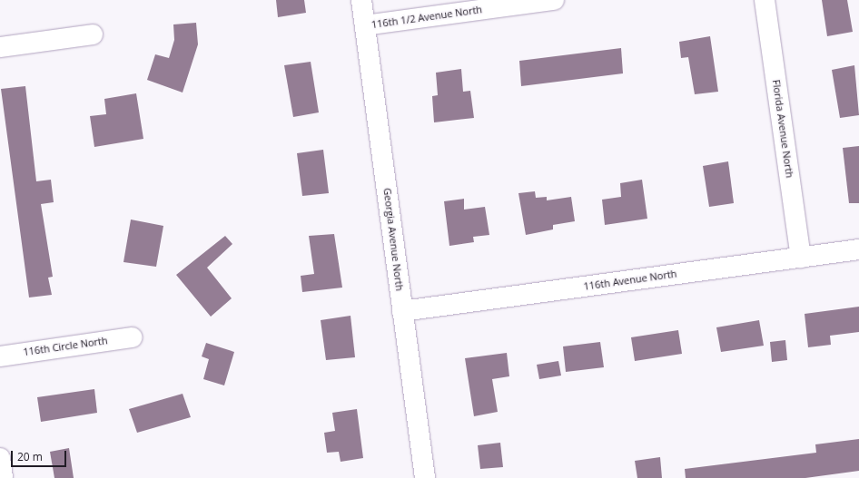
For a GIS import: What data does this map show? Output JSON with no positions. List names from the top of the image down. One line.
{"streets":{"street":["116th 1/2 Avenue North","Florida Avenue North","Georgia Avenue North","116th Avenue North","116th Circle North"]},"crossings":[["116th 1/2 Avenue North","Georgia Avenue North"],["Florida Avenue North","116th Avenue North"],["Georgia Avenue North","116th Avenue North"]],"scale_bar":"20 m"}
